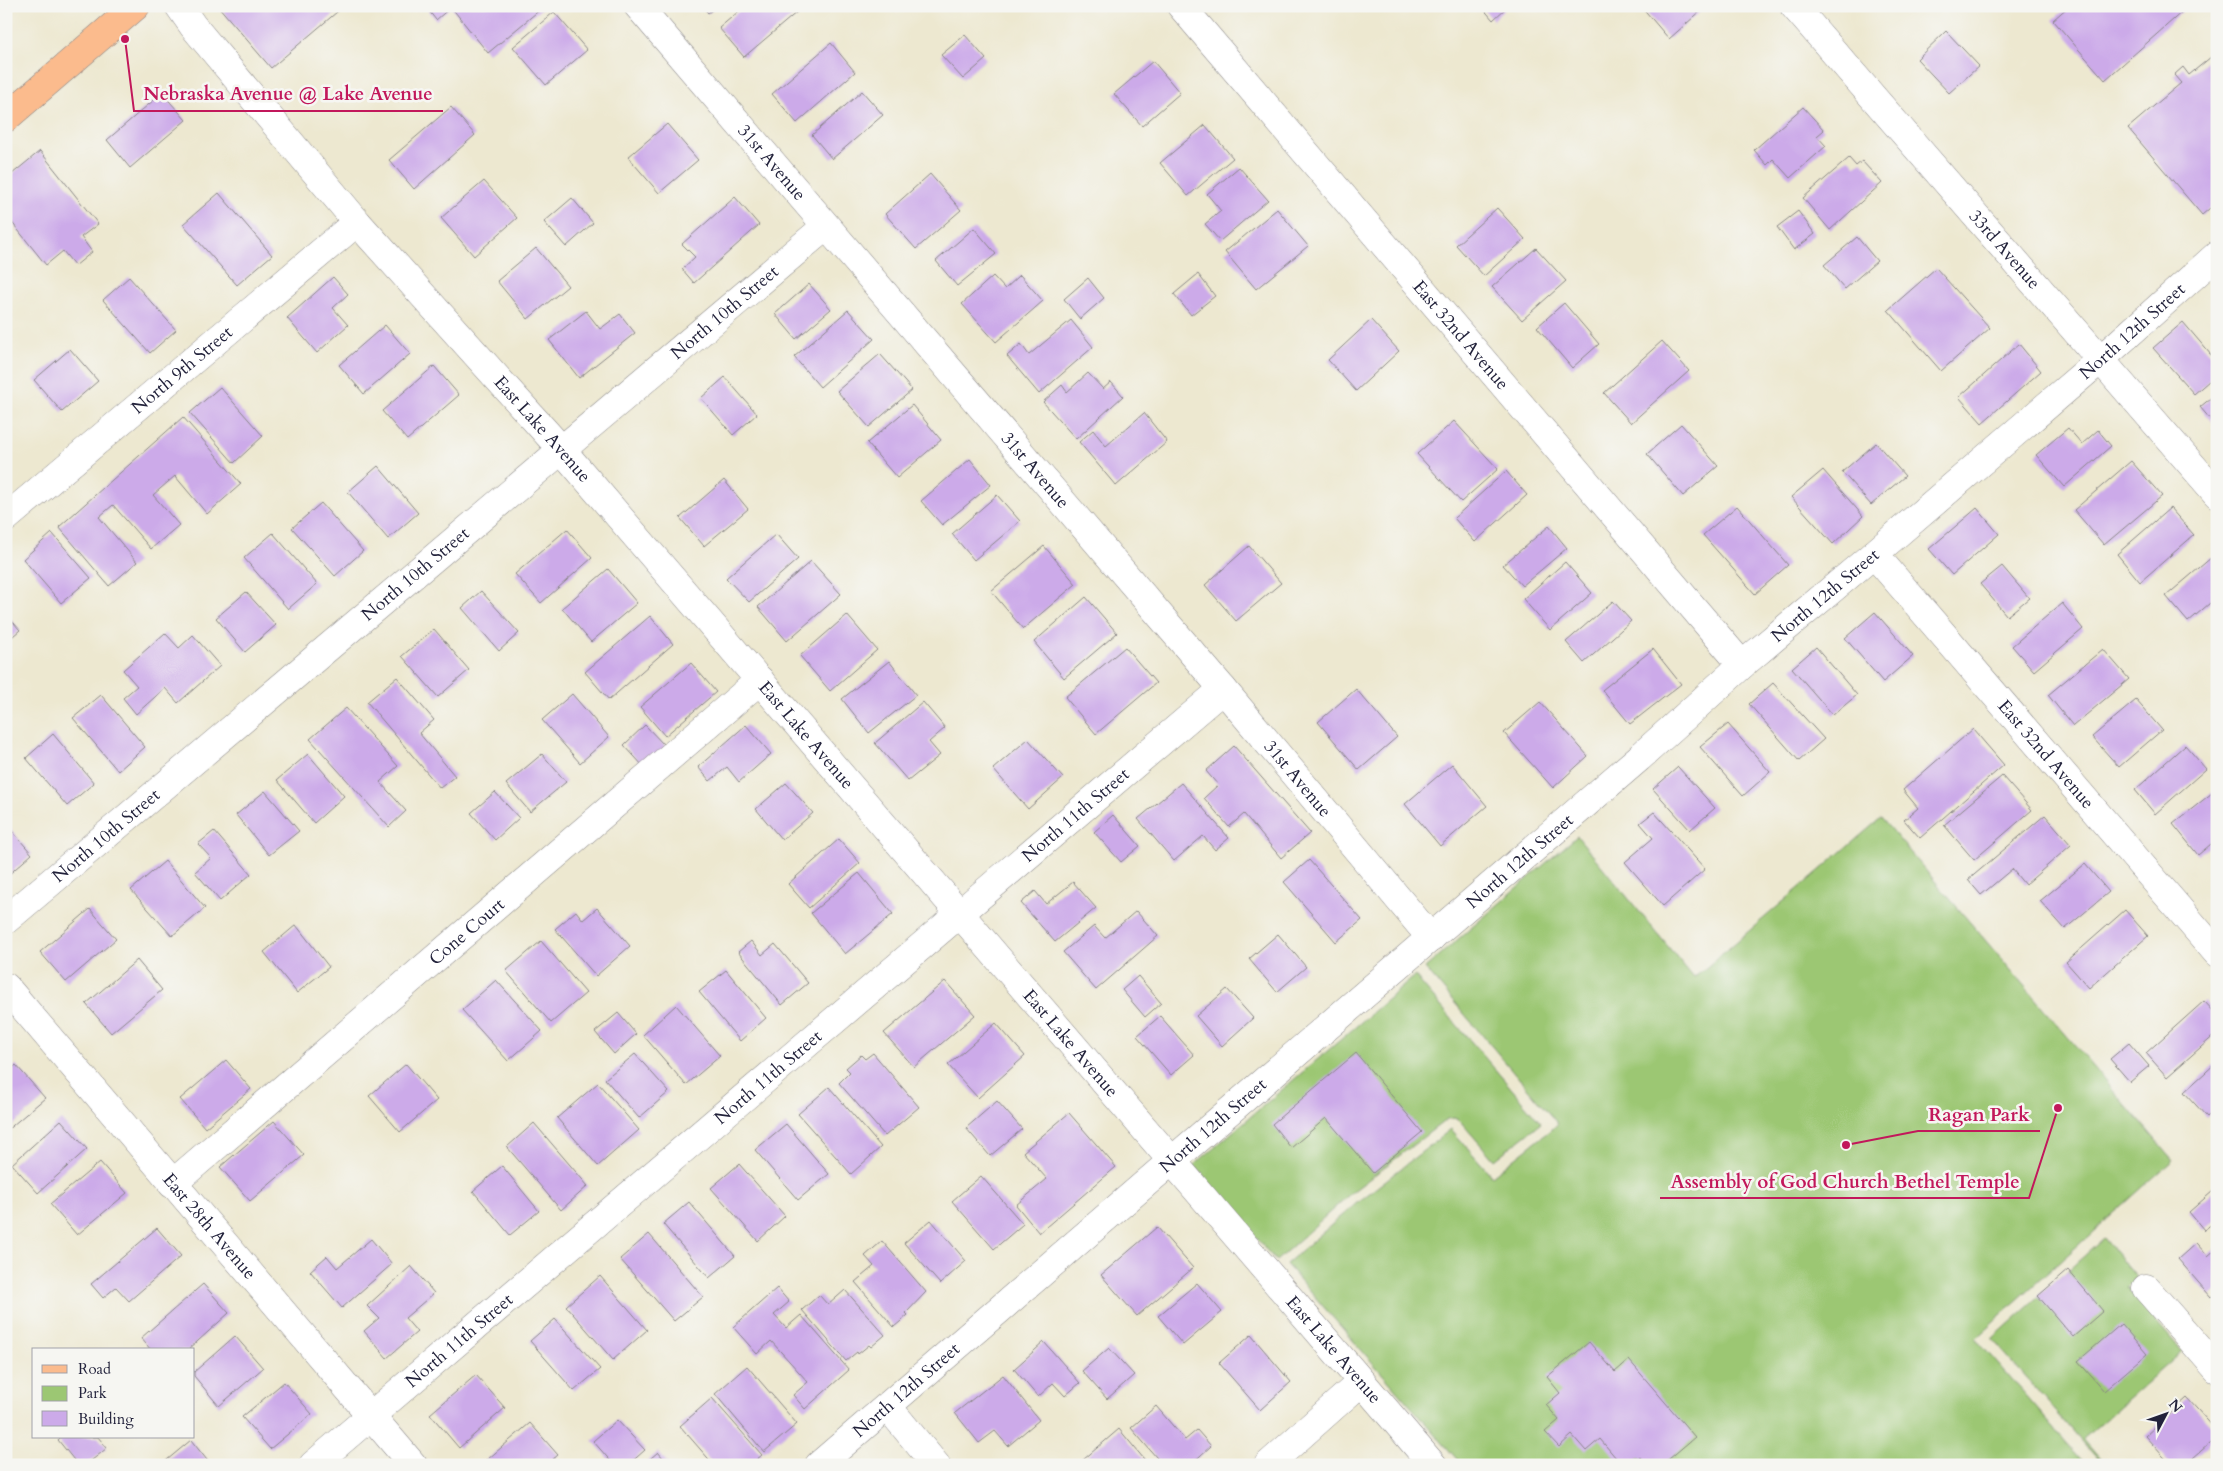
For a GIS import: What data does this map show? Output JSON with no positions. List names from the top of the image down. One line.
{"streets":{"street":["31st Avenue","33rd Avenue","North 10th Street","North 12th Street","East 32nd Avenue","North 9th Street","East Lake Avenue","North 11th Street","Cone Court","East 28th Avenue"]},"crossings":[["31st Avenue","North 10th Street"],["31st Avenue","North 12th Street"],["31st Avenue","North 11th Street"],["33rd Avenue","North 12th Street"],["North 10th Street","East Lake Avenue"],["North 12th Street","East 32nd Avenue"],["North 12th Street","East Lake Avenue"],["North 9th Street","East Lake Avenue"],["East Lake Avenue","North 11th Street"],["East Lake Avenue","Cone Court"],["North 11th Street","East 28th Avenue"],["Cone Court","East 28th Avenue"]],"places":["Nebraska Avenue @ Lake Avenue","Assembly of God Church Bethel Temple","Ragan Park"],"legend":["Road","Park","Building"],"north":"top right"}
